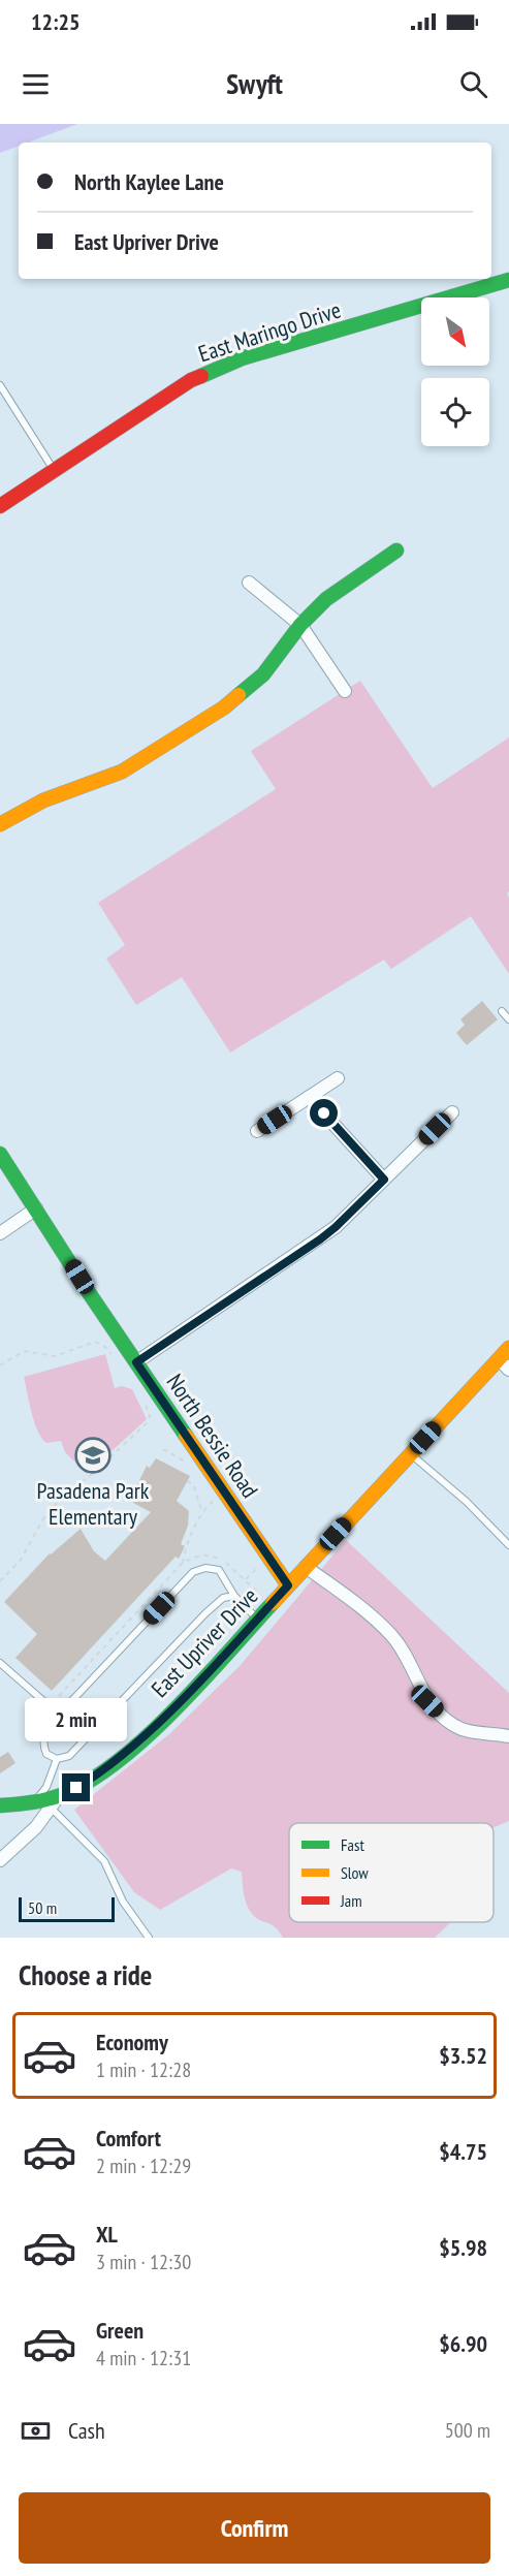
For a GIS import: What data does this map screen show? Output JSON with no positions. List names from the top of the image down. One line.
{"streets":{"street":["East Maringo Drive","North Bessie Road","East Upriver Drive"]},"crossings":[["North Bessie Road","East Upriver Drive"]],"places":{"school or university":["Pasadena Park Elementary"]},"legend":["Fast","Slow","Jam"],"scale_bar":"50 m","north":"bottom right","page":{"status":"12:25","header":"Swyft","banner":["North Kaylee Lane","East Upriver Drive"],"bubble":"2 min","scale":"50 m","heading":"Choose a ride","list":[{"name":"Economy","note":"1 min · 12:28","value":"$3.52"},{"name":"Comfort","note":"2 min · 12:29","value":"$4.75"},{"name":"XL","note":"3 min · 12:30","value":"$5.98"},{"name":"Green","note":"4 min · 12:31","value":"$6.90"}],"pay":["Cash","500 m"],"buttons":"Confirm"}}
